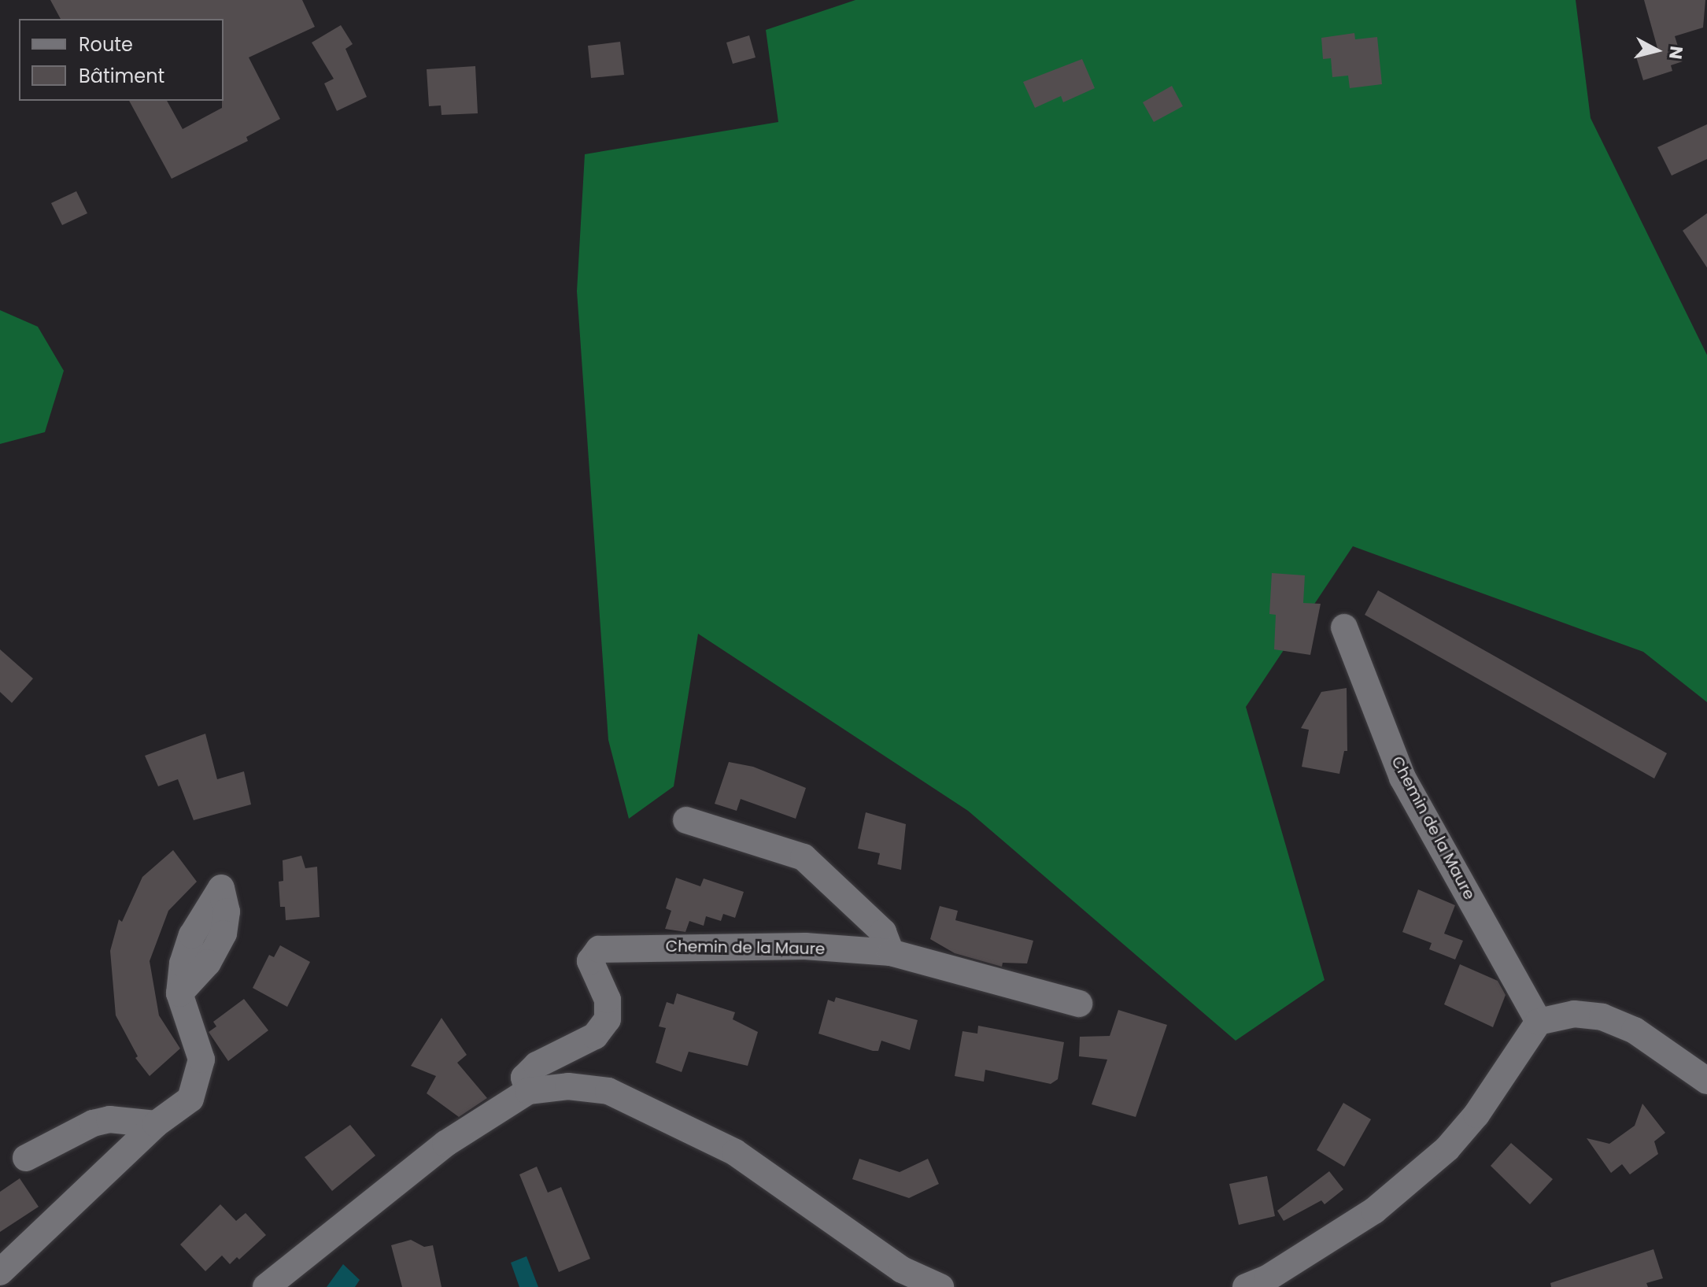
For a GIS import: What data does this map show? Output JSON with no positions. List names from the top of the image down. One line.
{"streets":{"street":["Chemin de la Maure"]},"legend":["Route","Bâtiment"],"north":"right"}
